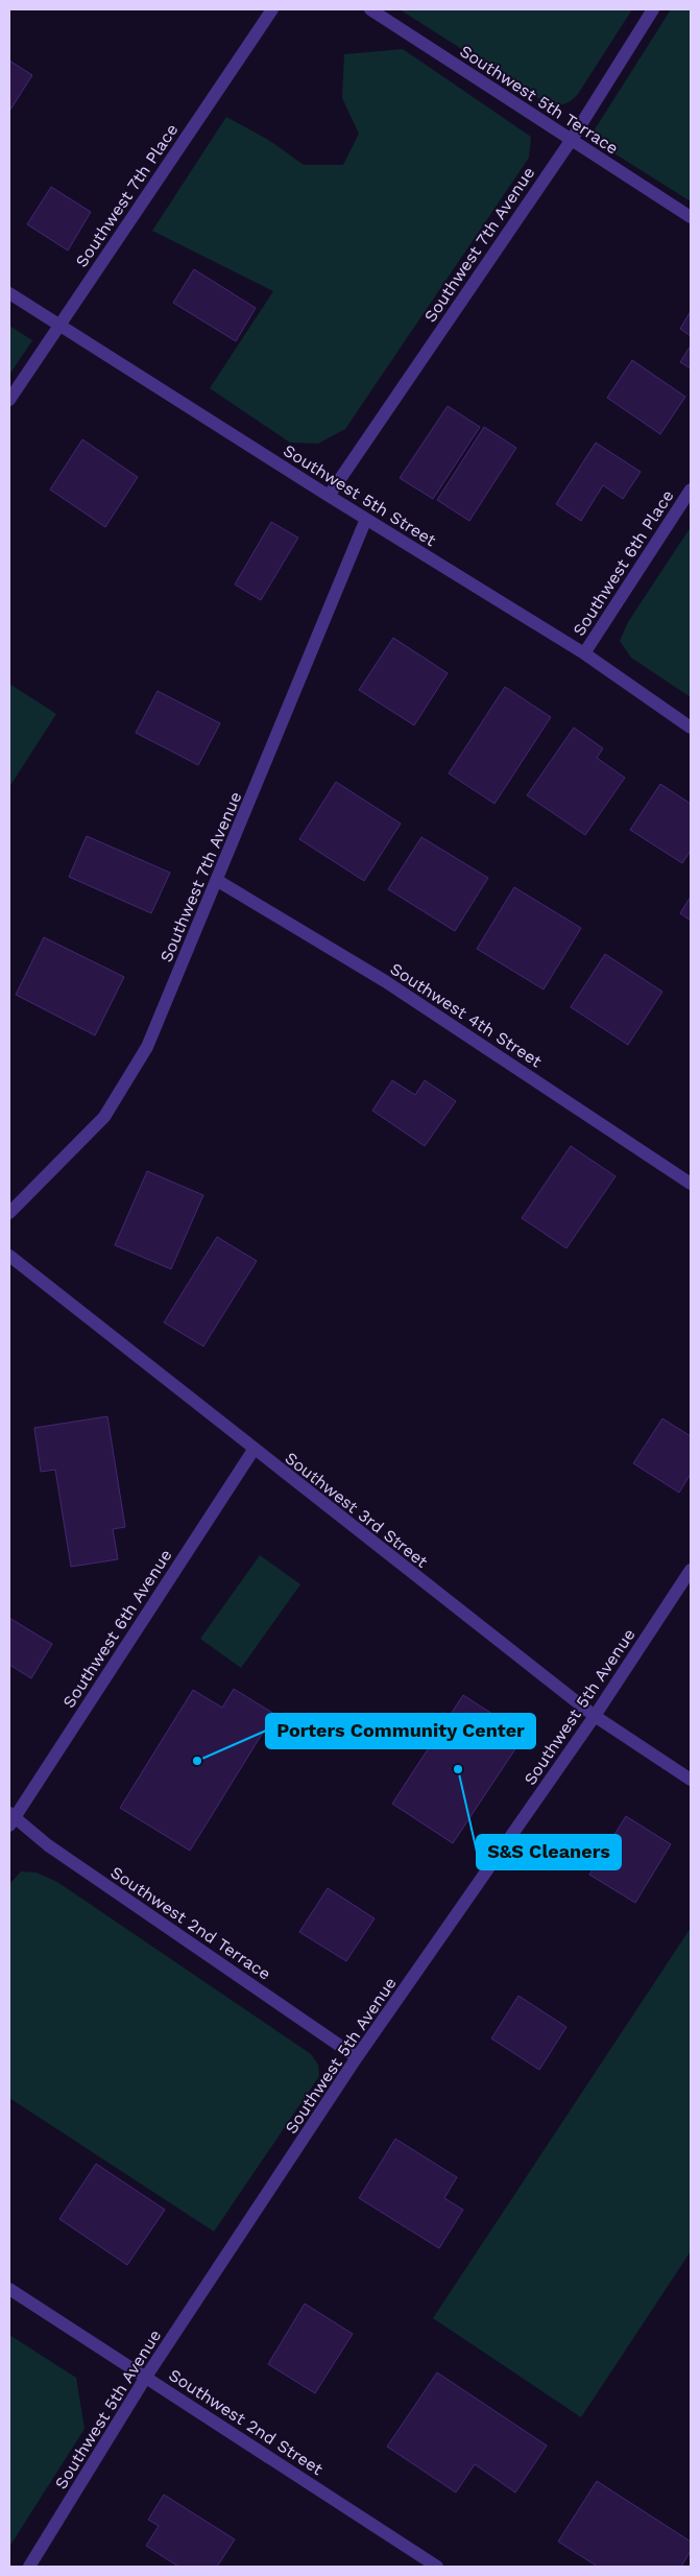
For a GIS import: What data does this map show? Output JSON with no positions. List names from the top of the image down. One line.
{"streets":{"street":["Southwest 5th Terrace","Southwest 7th Place","Southwest 7th Avenue","Southwest 5th Street","Southwest 6th Place","Southwest 4th Street","Southwest 3rd Street","Southwest 6th Avenue","Southwest 5th Avenue","Southwest 2nd Terrace","Southwest 2nd Street"]},"crossings":[["Southwest 5th Terrace","Southwest 7th Avenue"],["Southwest 7th Place","Southwest 5th Street"],["Southwest 7th Avenue","Southwest 5th Street"],["Southwest 7th Avenue","Southwest 4th Street"],["Southwest 5th Street","Southwest 6th Place"],["Southwest 3rd Street","Southwest 6th Avenue"],["Southwest 3rd Street","Southwest 5th Avenue"],["Southwest 6th Avenue","Southwest 2nd Terrace"],["Southwest 5th Avenue","Southwest 2nd Terrace"],["Southwest 5th Avenue","Southwest 2nd Street"]],"places":["Porters Community Center","S&S Cleaners"]}
